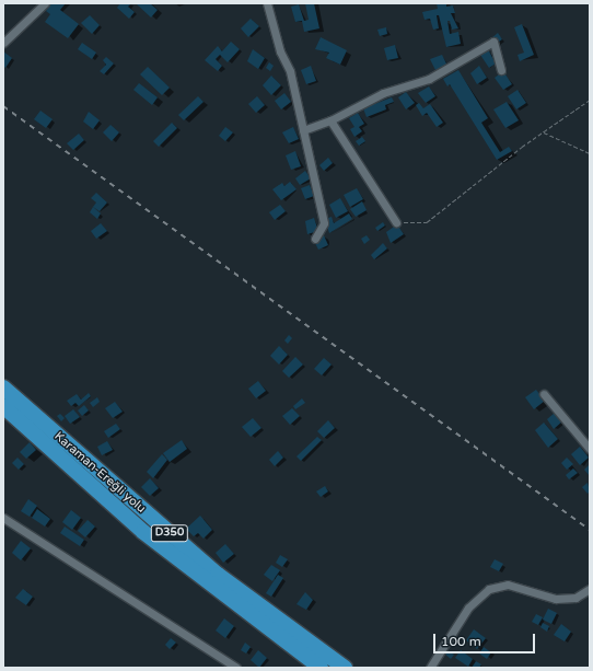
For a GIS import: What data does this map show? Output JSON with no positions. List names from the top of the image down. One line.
{"streets":{"highway":["Karaman-Ereğli yolu","D350"]},"scale_bar":"100 m"}
